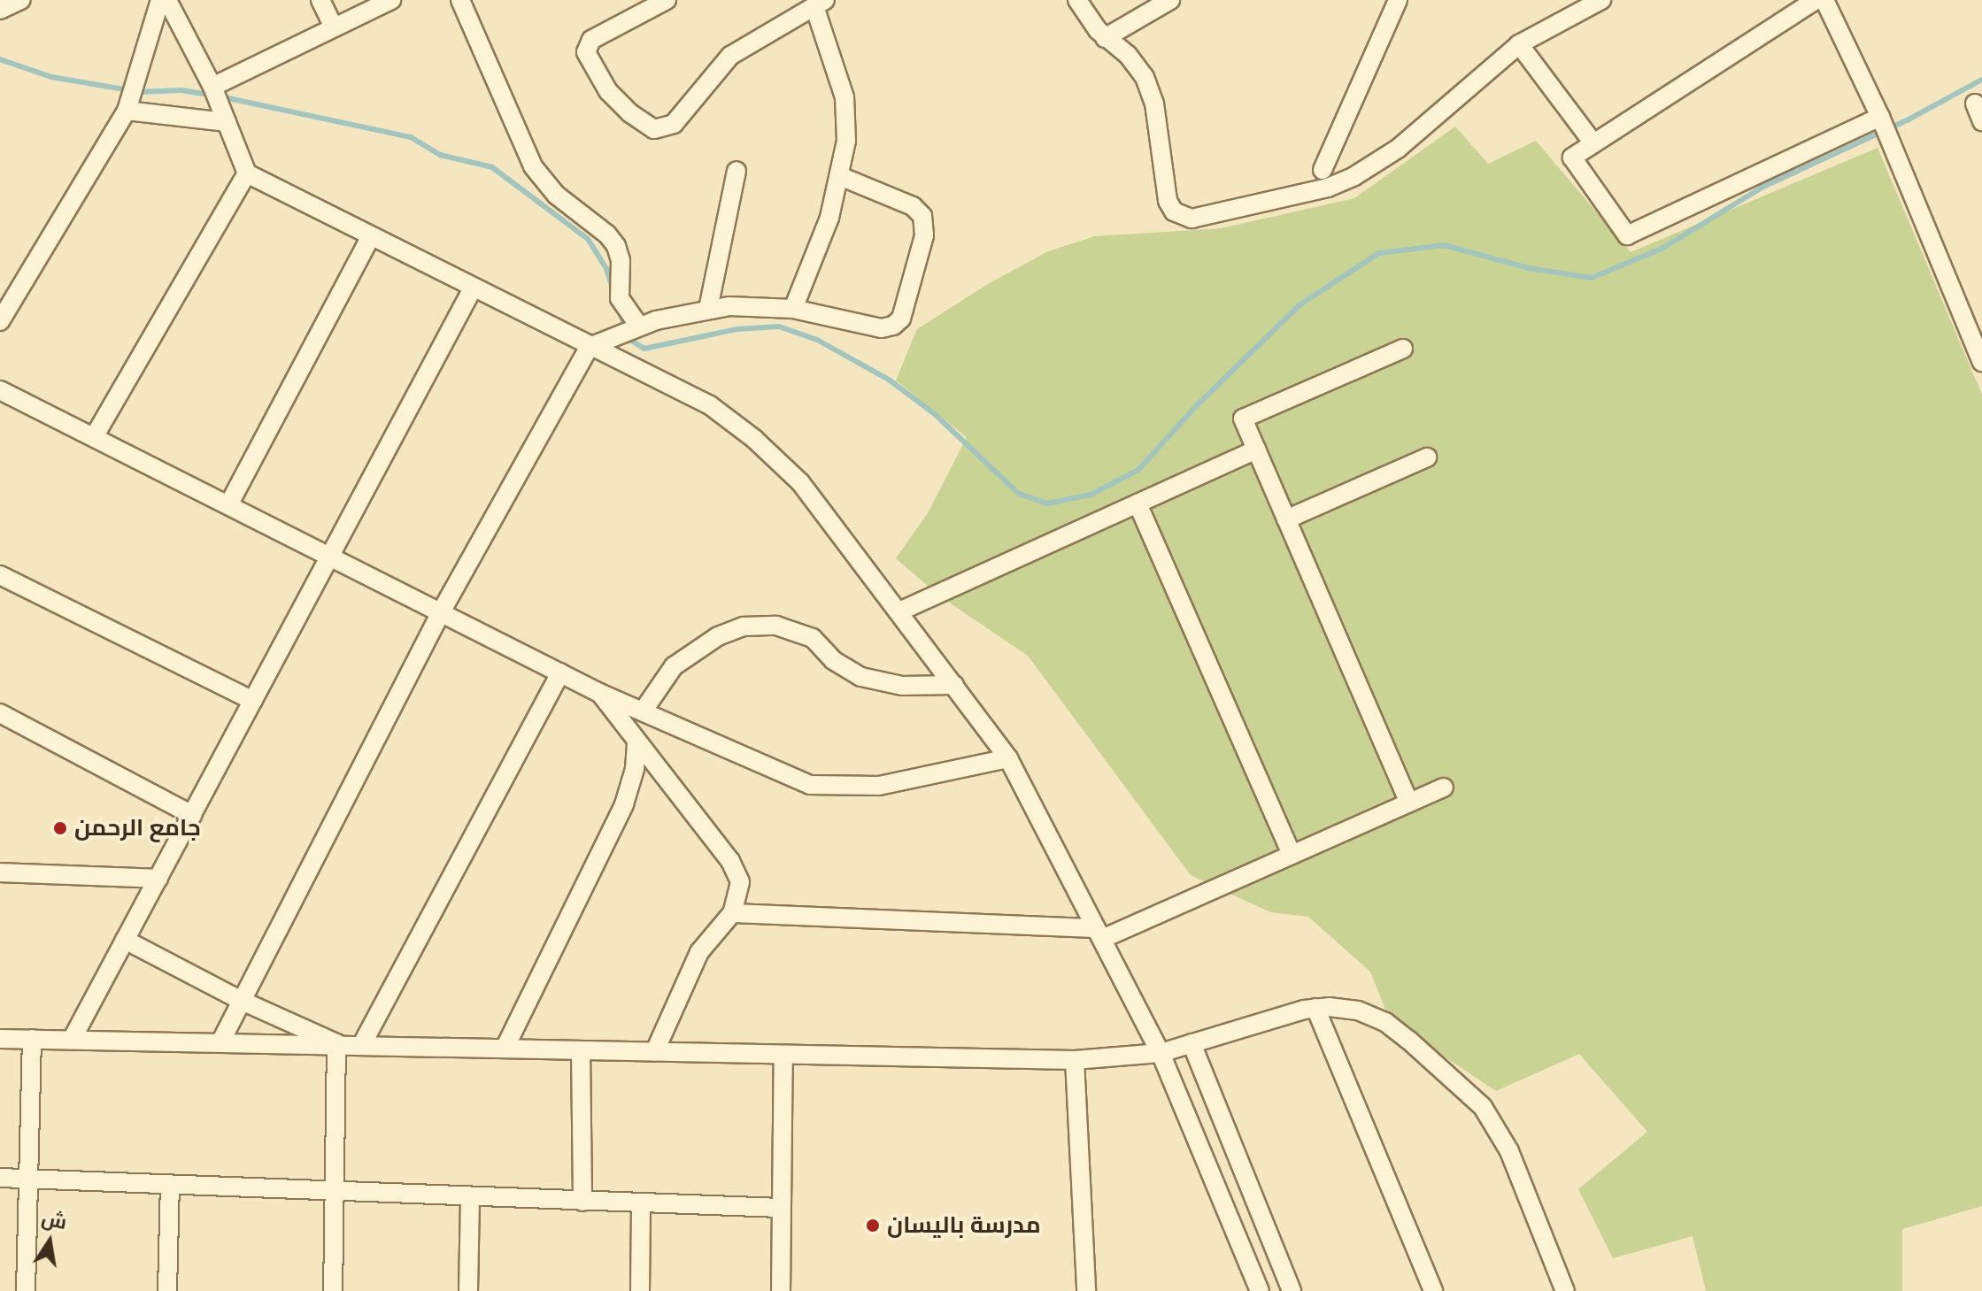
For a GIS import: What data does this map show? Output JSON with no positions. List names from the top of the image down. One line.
{"places":["جامع الرحمن","مدرسة بالیسان"],"north":"top"}
